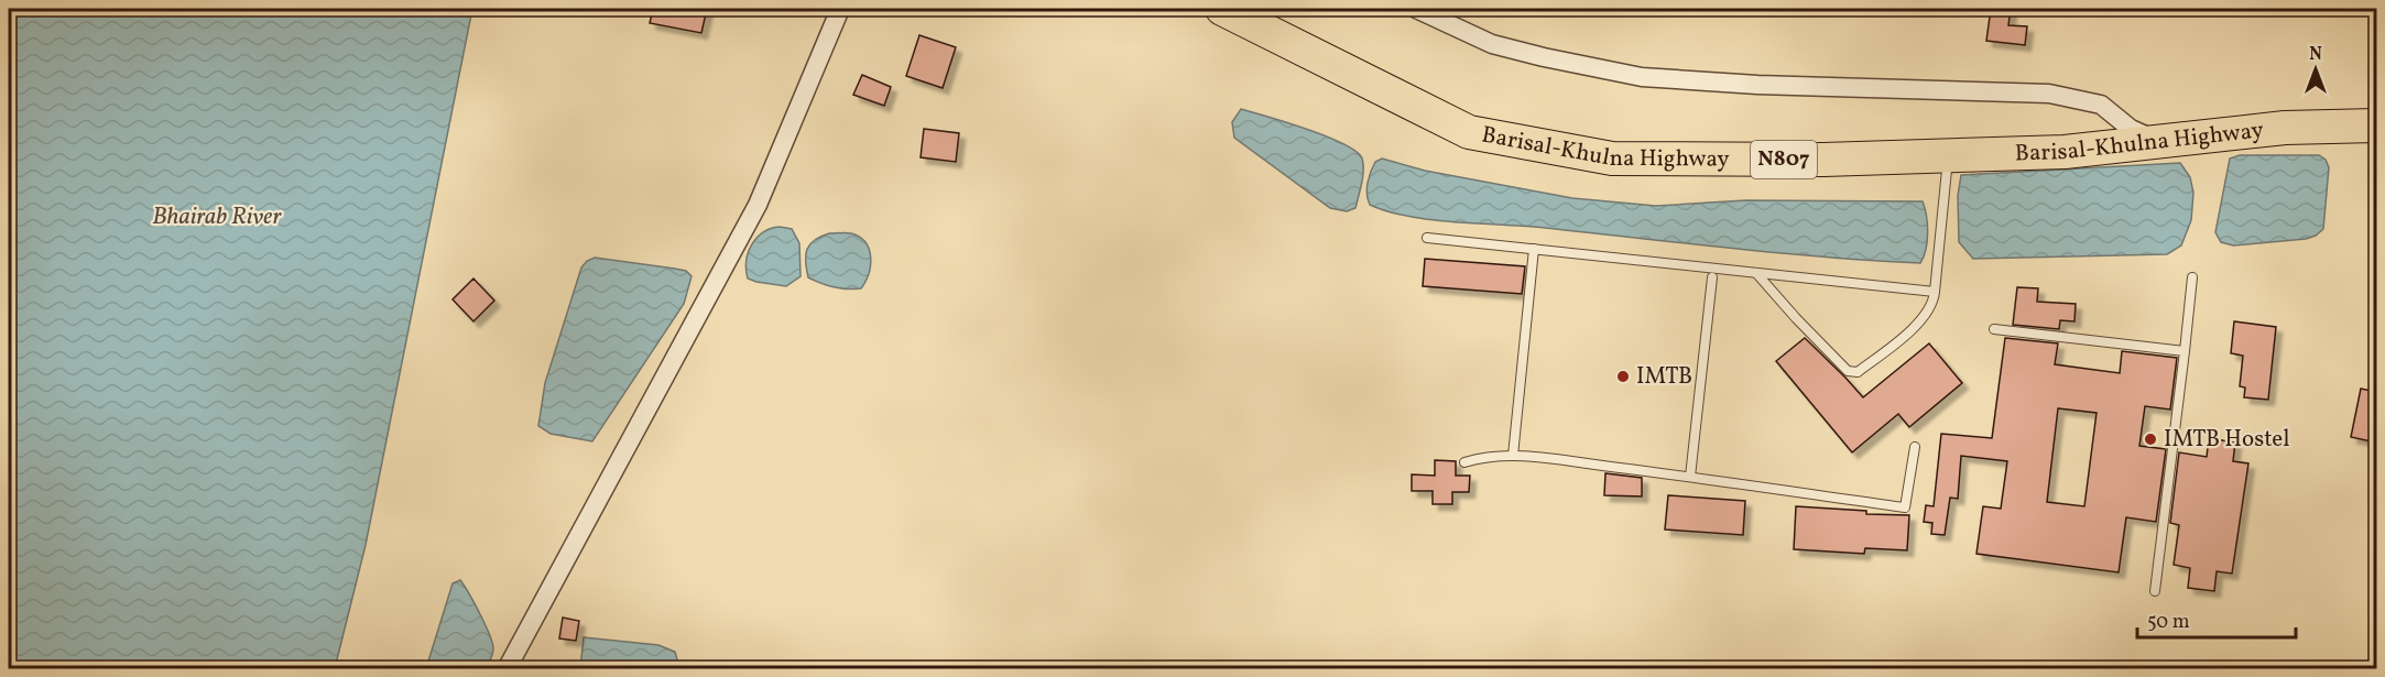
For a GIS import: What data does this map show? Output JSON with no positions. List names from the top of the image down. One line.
{"streets":{"highway":["Barisal-Khulna Highway","N807"]},"water":["Bhairab River"],"places":["IMTB","IMTB Hostel"],"scale_bar":"50 m","north":"top"}
